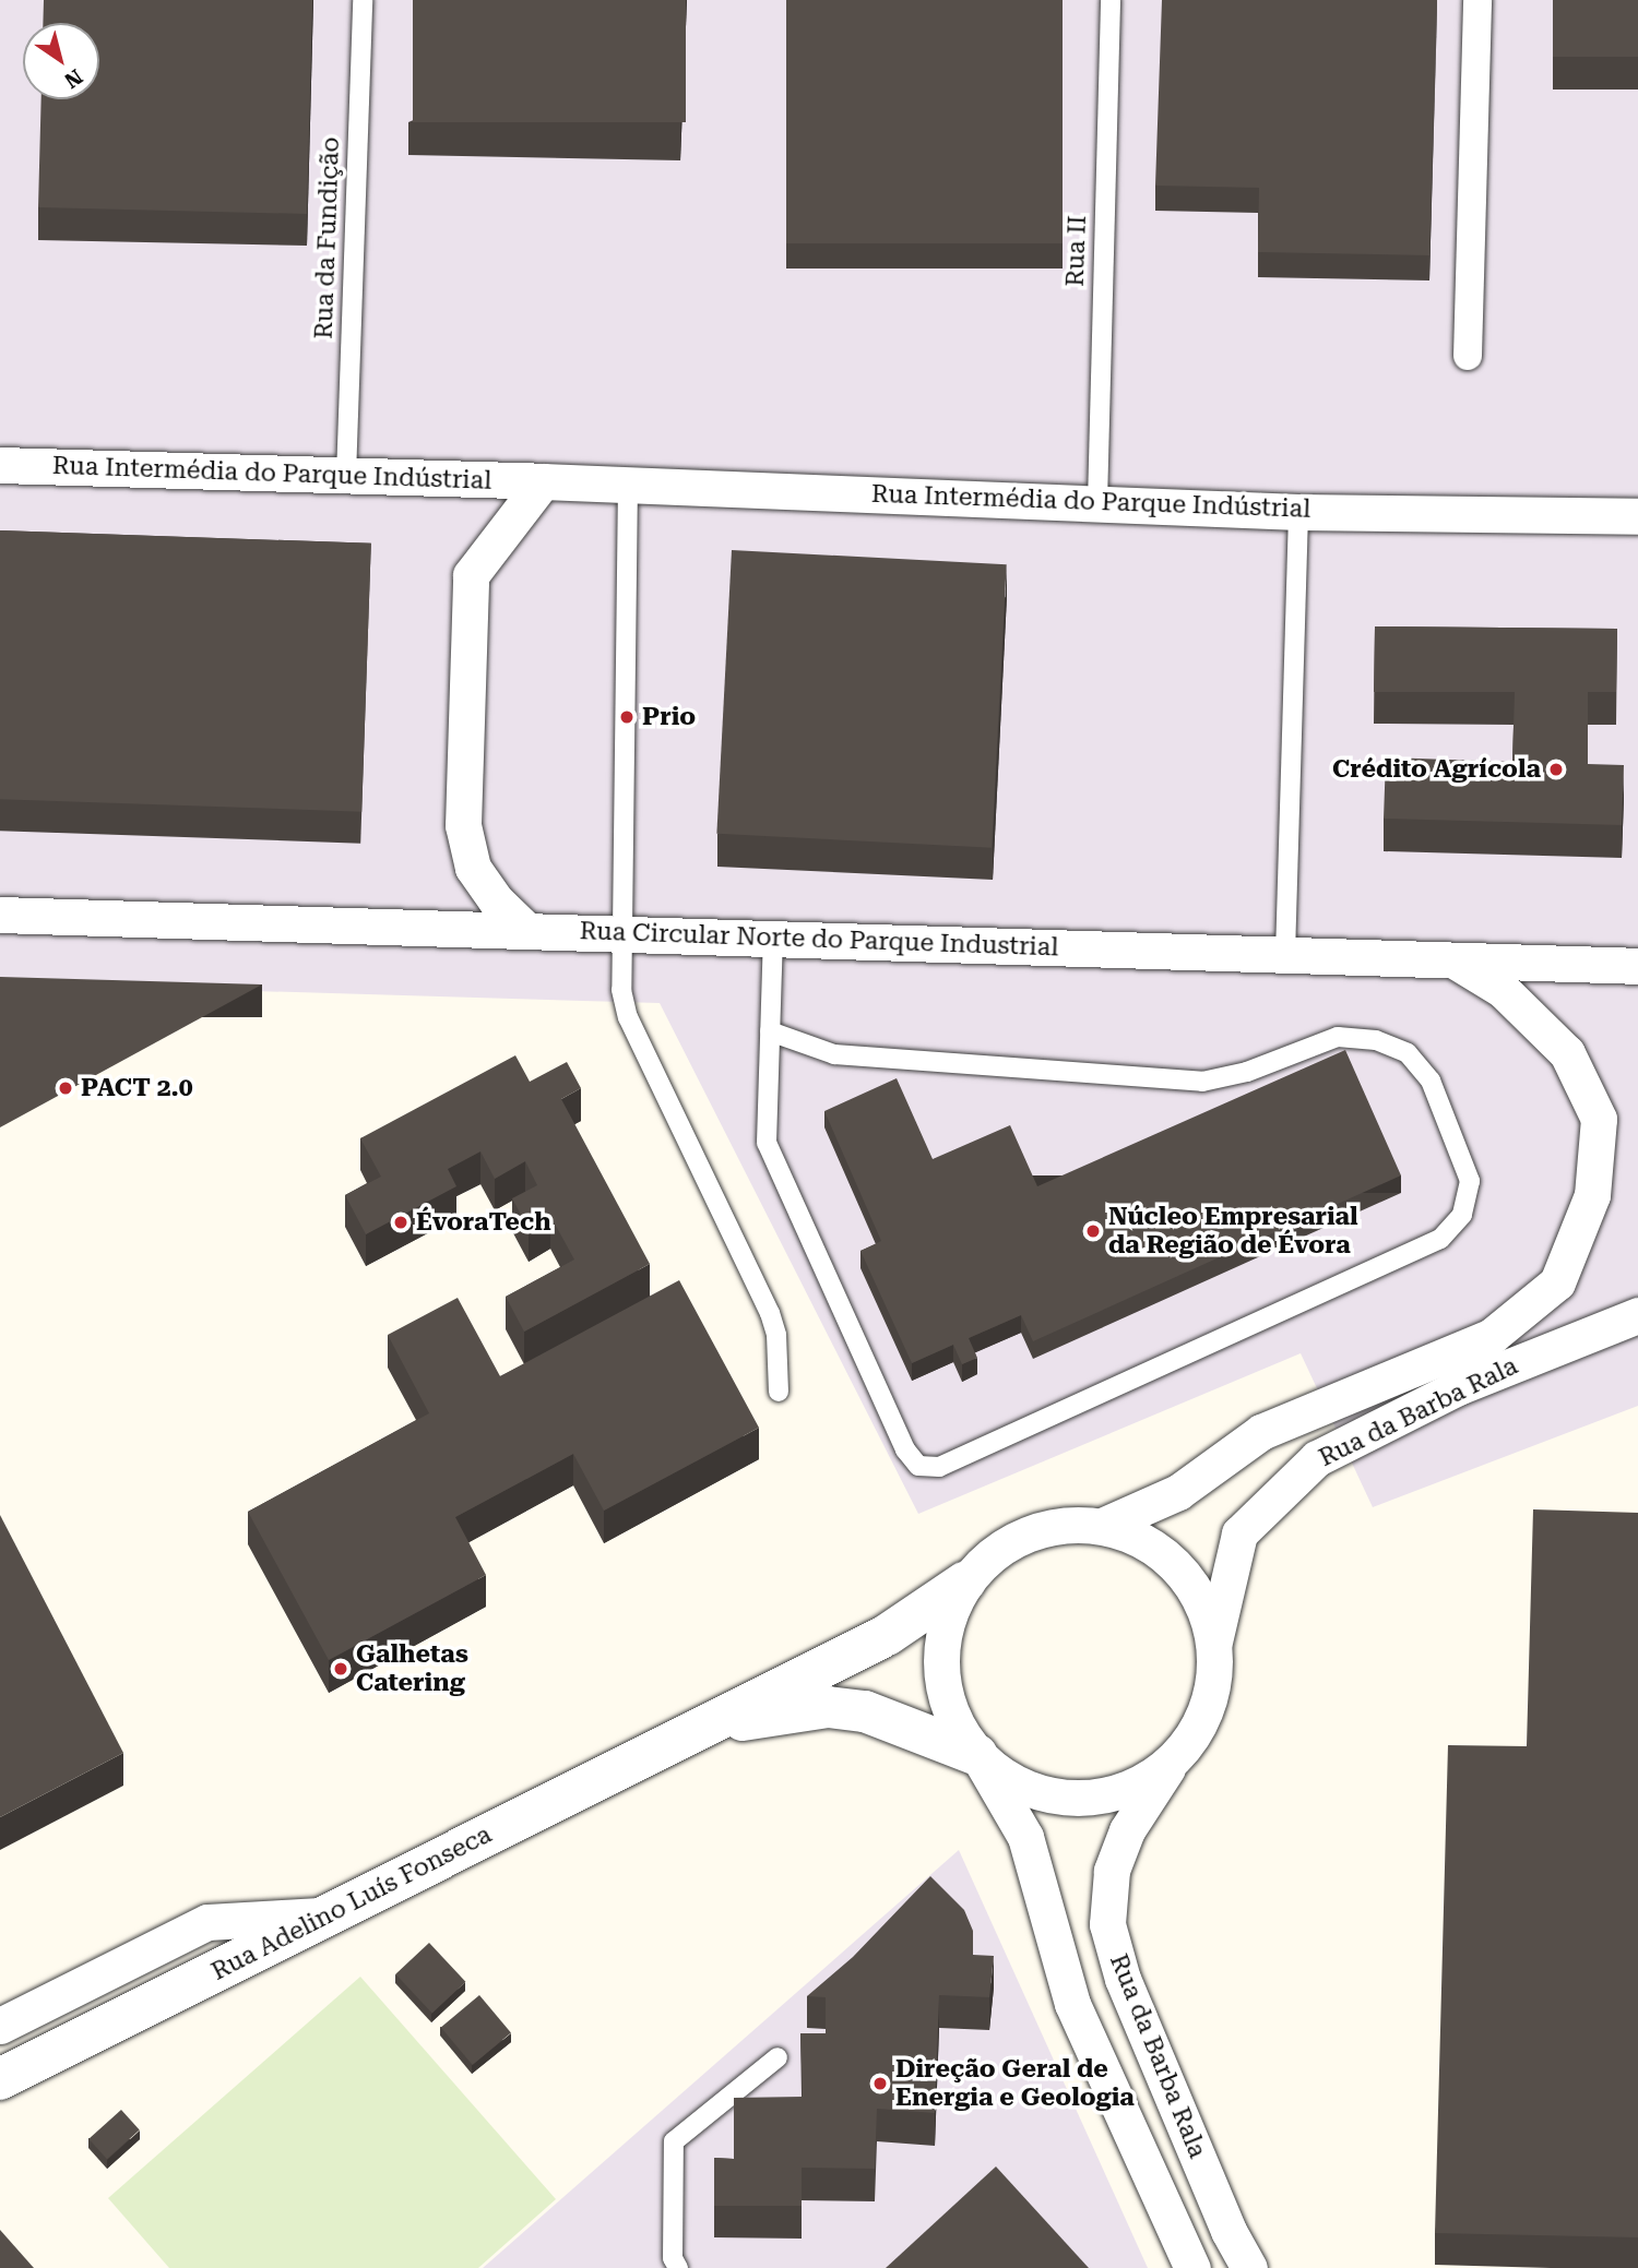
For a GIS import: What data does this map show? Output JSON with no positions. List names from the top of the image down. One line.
{"streets":{"street":["Rua Intermédia do Parque Indústrial","Rua Circular Norte do Parque Industrial","Rua da Barba Rala","Rua Adelino Luís Fonseca"],"lane":["Rua da Fundição","Rua II"]},"crossings":[["Rua da Fundição","Rua Intermédia do Parque Indústrial"],["Rua II","Rua Intermédia do Parque Indústrial"],["Rua Intermédia do Parque Indústrial","Rua Circular Norte do Parque Industrial"],["Rua da Barba Rala","Rua Adelino Luís Fonseca"]],"places":["Prio","Crédito Agrícola","PACT 2.0","ÉvoraTech","Núcleo Empresarial da Região de Évora","Galhetas Catering","Direção Geral de Energia e Geologia"],"north":"bottom right"}
